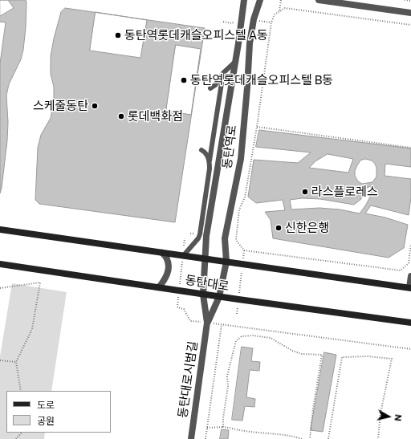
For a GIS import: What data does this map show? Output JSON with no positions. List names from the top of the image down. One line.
{"streets":{"main road":["동탄대로"],"street":["동탄역로","동탄대로시범길"]},"crossings":[["동탄역로","동탄대로"],["동탄역로","동탄대로시범길"],["동탄대로","동탄대로시범길"]],"places":["동탄역롯데캐슬오피스텔 A동","동탄역롯데캐슬오피스텔 B동","스케줄동탄","롯데백화점","라스플로레스","신한은행"],"legend":["도로","공원"],"north":"right"}
